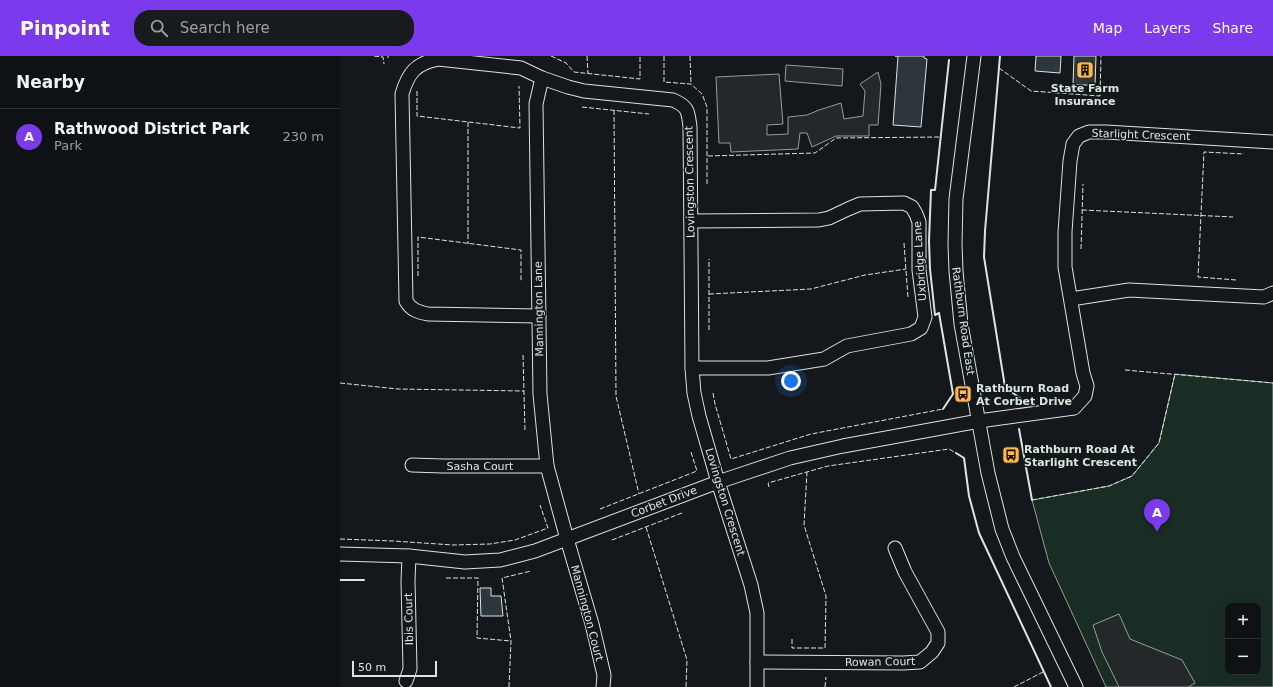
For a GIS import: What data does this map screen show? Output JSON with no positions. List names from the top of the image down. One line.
{"streets":{"street":["Starlight Crescent","Lovingston Crescent","Uxbridge Lane","Mannington Lane","Rathburn Road East","Sasha Court","Corbet Drive","Mannington Court","Ibis Court","Rowan Court"]},"crossings":[["Starlight Crescent","Corbet Drive"],["Lovingston Crescent","Uxbridge Lane"],["Lovingston Crescent","Mannington Lane"],["Lovingston Crescent","Corbet Drive"],["Lovingston Crescent","Rowan Court"],["Mannington Lane","Sasha Court"],["Mannington Lane","Corbet Drive"],["Mannington Lane","Mannington Court"],["Rathburn Road East","Corbet Drive"],["Corbet Drive","Mannington Court"],["Corbet Drive","Ibis Court"]],"places":{"building":["State Farm Insurance"],"bus stop":["Rathburn Road At Corbet Drive","Rathburn Road At Starlight Crescent"]},"scale_bar":"50 m","page":{"header":"Pinpoint","search":"Search here","nav":["Map","Layers","Share"],"heading":"Nearby","list":[{"mark":"A","name":"Rathwood District Park","note":"Park","value":"230 m"}],"pins":"A","map_buttons":["+","−"],"scale":"50 m"}}
